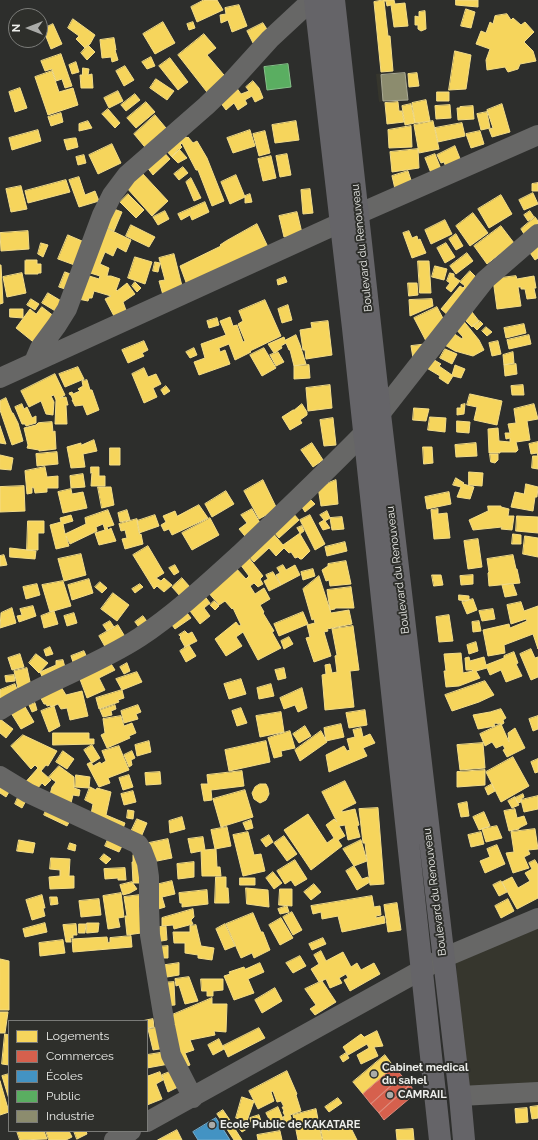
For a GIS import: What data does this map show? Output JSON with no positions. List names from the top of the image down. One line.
{"streets":{"main road":["Boulevard du Renouveau"]},"places":["Cabinet medical du sahel","CAMRAIL","Ecole Public de KAKATARE"],"legend":["Logements","Commerces","Écoles","Public","Industrie"],"north":"left"}
